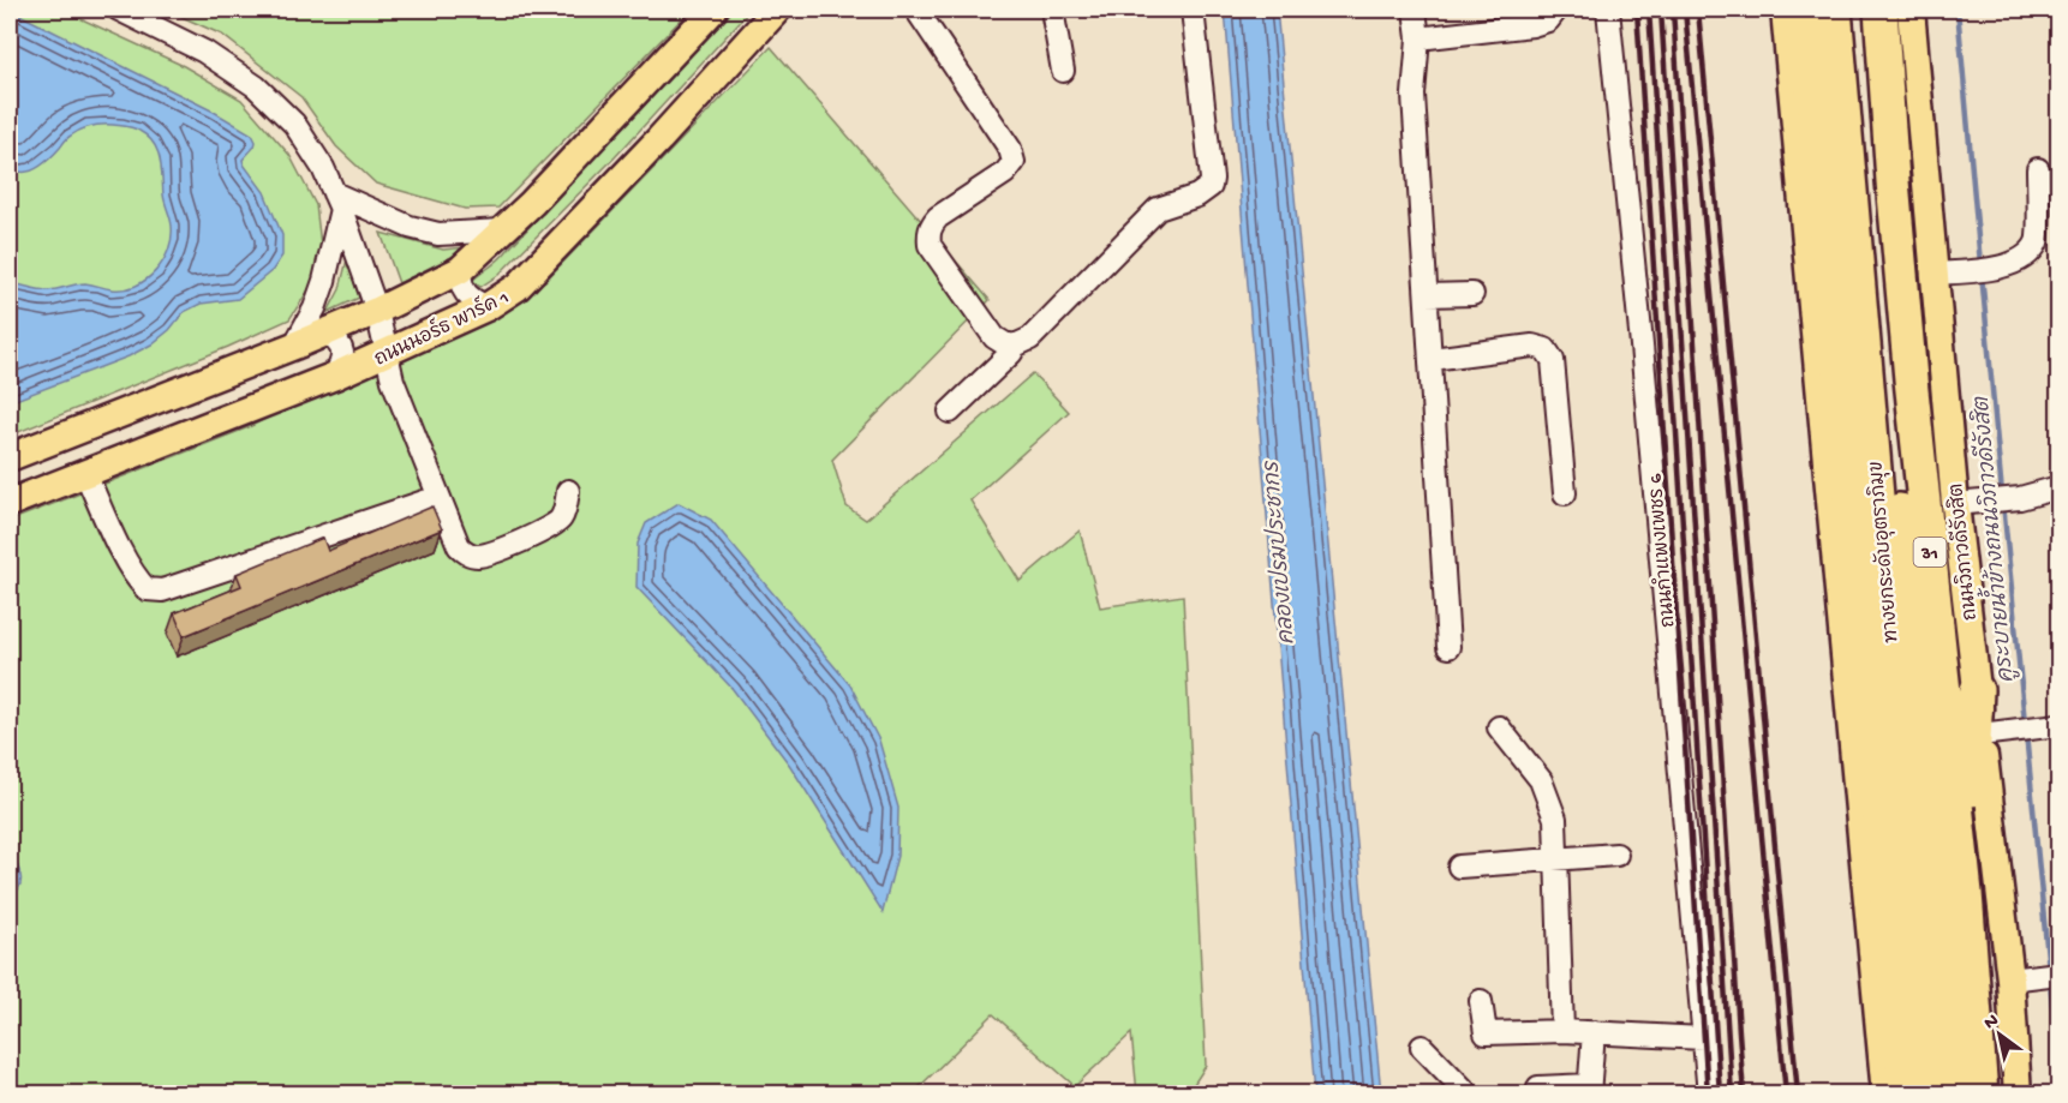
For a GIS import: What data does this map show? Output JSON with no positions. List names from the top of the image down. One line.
{"streets":{"highway":["ทางยกระดับอุตราภิมุข","31","ถนนวิภาวดีรังสิต"],"main road":["ถนนนอร์ธ พาร์ค 1"],"street":["ถนนกำแพงเพชร 6"]},"water":["คูระบายน้ำข้างถนนวิภาวดีรังสิต","คลองเปรมประชากร"],"north":"top left"}
